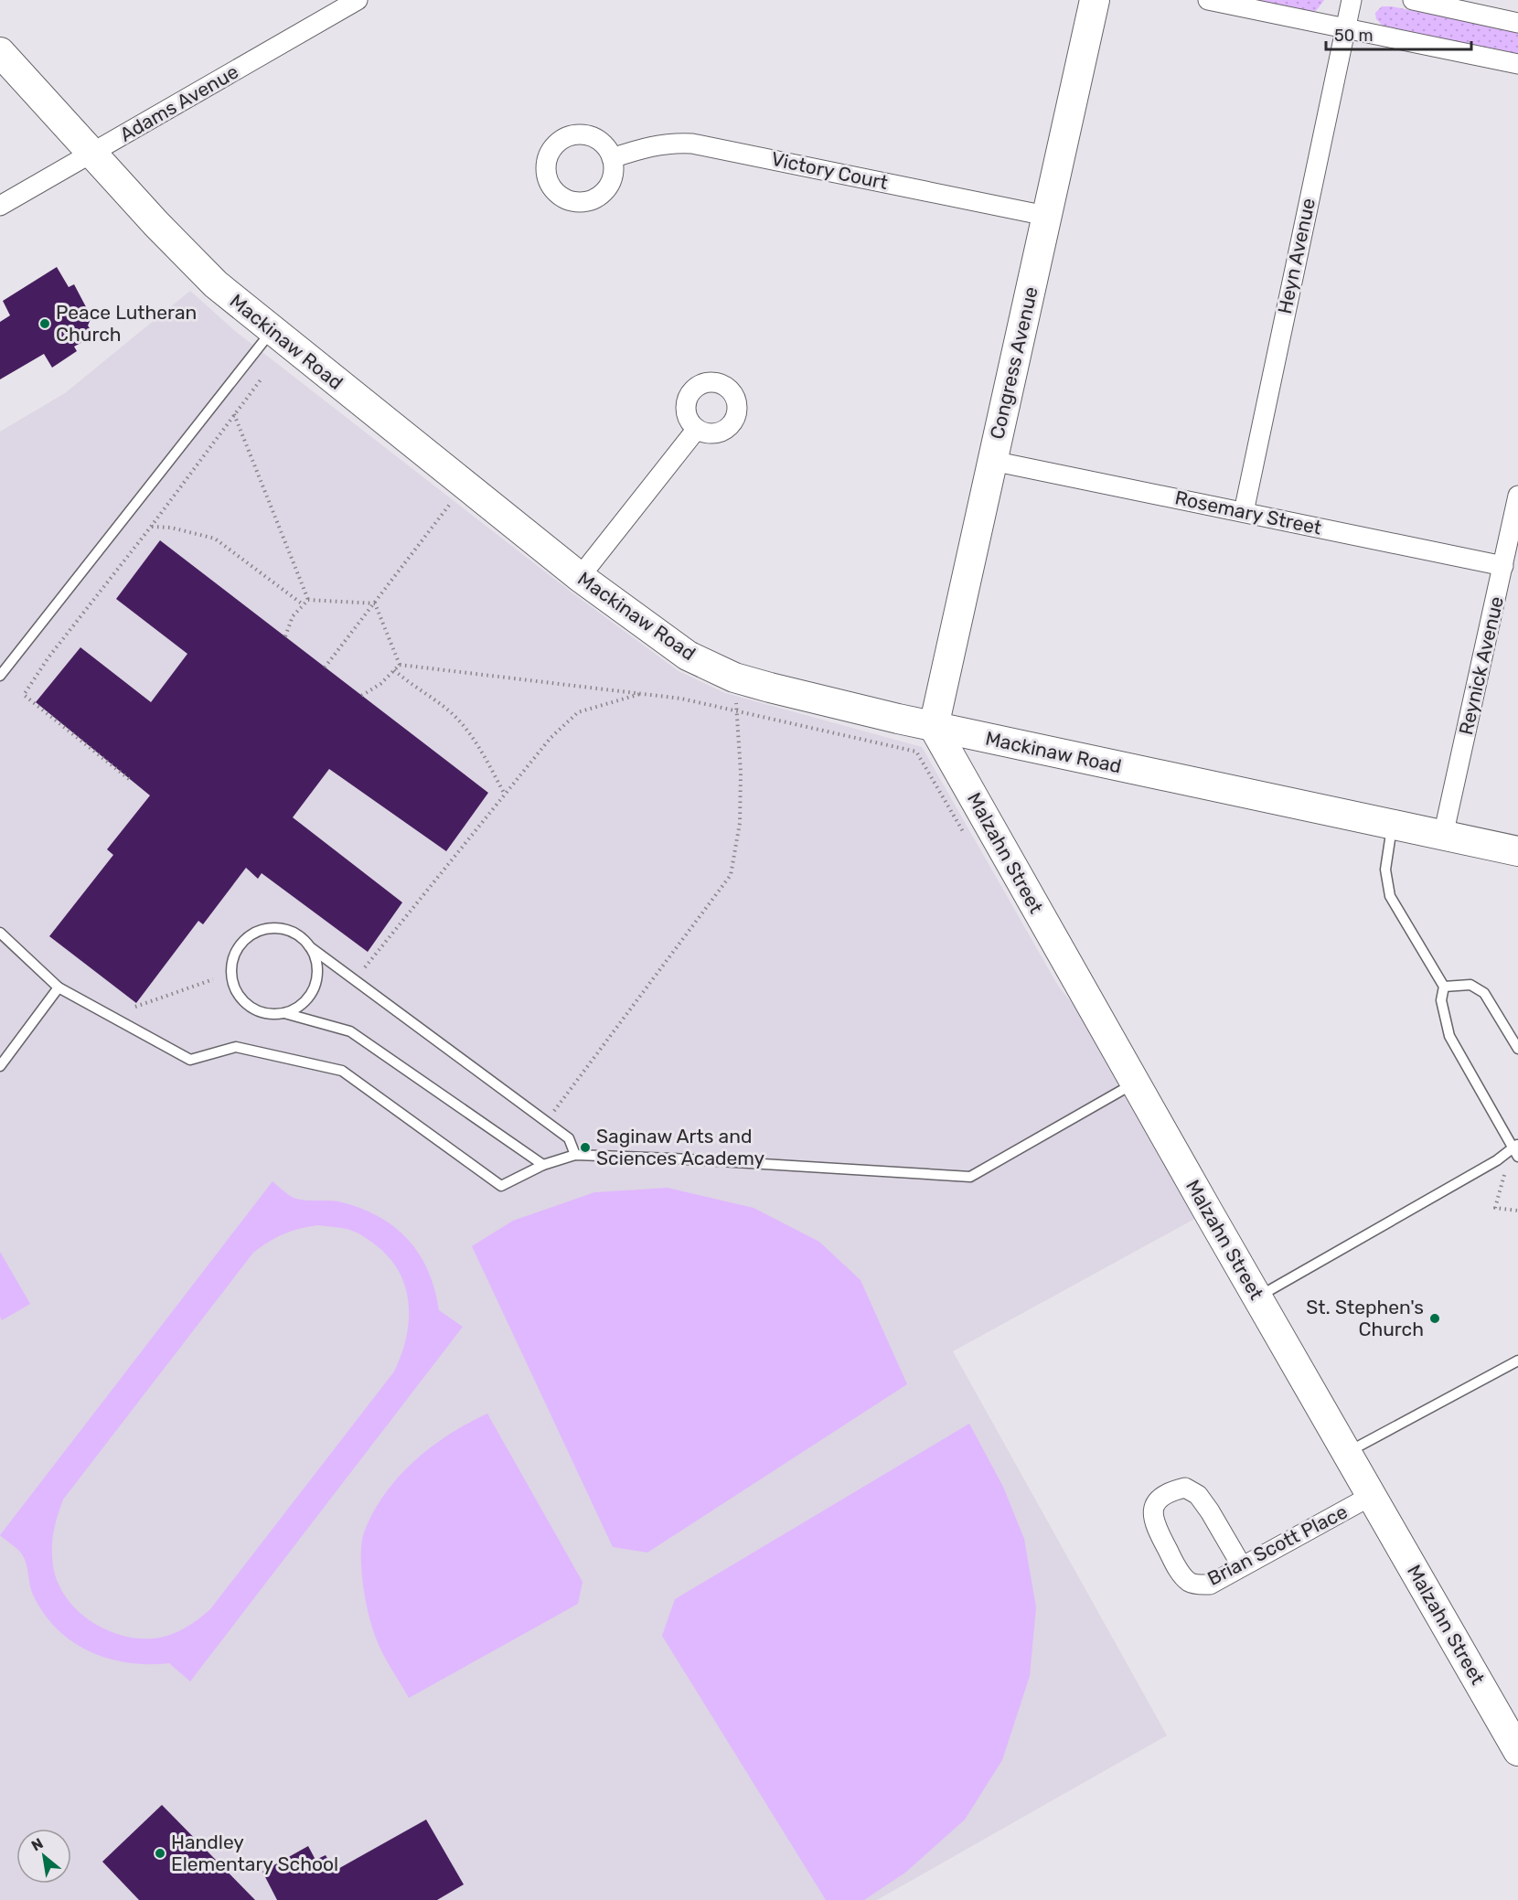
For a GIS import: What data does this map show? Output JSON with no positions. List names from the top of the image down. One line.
{"streets":{"street":["Adams Avenue","Victory Court","Heyn Avenue","Mackinaw Road","Congress Avenue","Rosemary Street","Reynick Avenue","Malzahn Street","Brian Scott Place"]},"crossings":[["Adams Avenue","Mackinaw Road"],["Victory Court","Congress Avenue"],["Heyn Avenue","Rosemary Street"],["Mackinaw Road","Congress Avenue"],["Mackinaw Road","Reynick Avenue"],["Mackinaw Road","Malzahn Street"],["Congress Avenue","Rosemary Street"],["Congress Avenue","Malzahn Street"],["Rosemary Street","Reynick Avenue"],["Malzahn Street","Brian Scott Place"]],"places":["Peace Lutheran Church","Saginaw Arts and Sciences Academy","St. Stephen's Church","Handley Elementary School"],"scale_bar":"50 m","north":"top left"}
